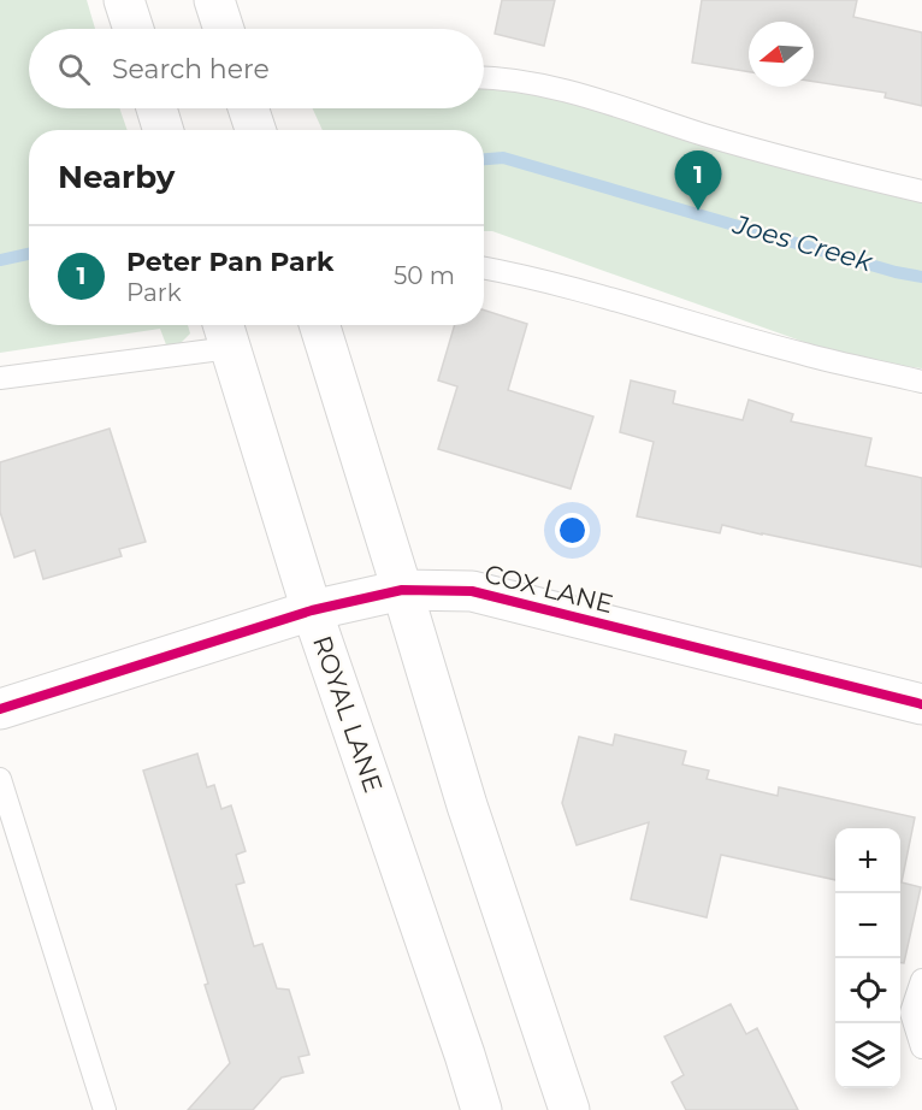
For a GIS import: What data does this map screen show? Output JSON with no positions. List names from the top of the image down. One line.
{"streets":{"main road":["COX LANE","ROYAL LANE"]},"crossings":[["COX LANE","ROYAL LANE"]],"water":["Joes Creek"],"north":"left","page":{"search":"Search here","heading":"Nearby","pins":"1","list":[{"mark":"1","name":"Peter Pan Park","note":"Park","value":"50 m"}],"map_buttons":["+","−"]}}
